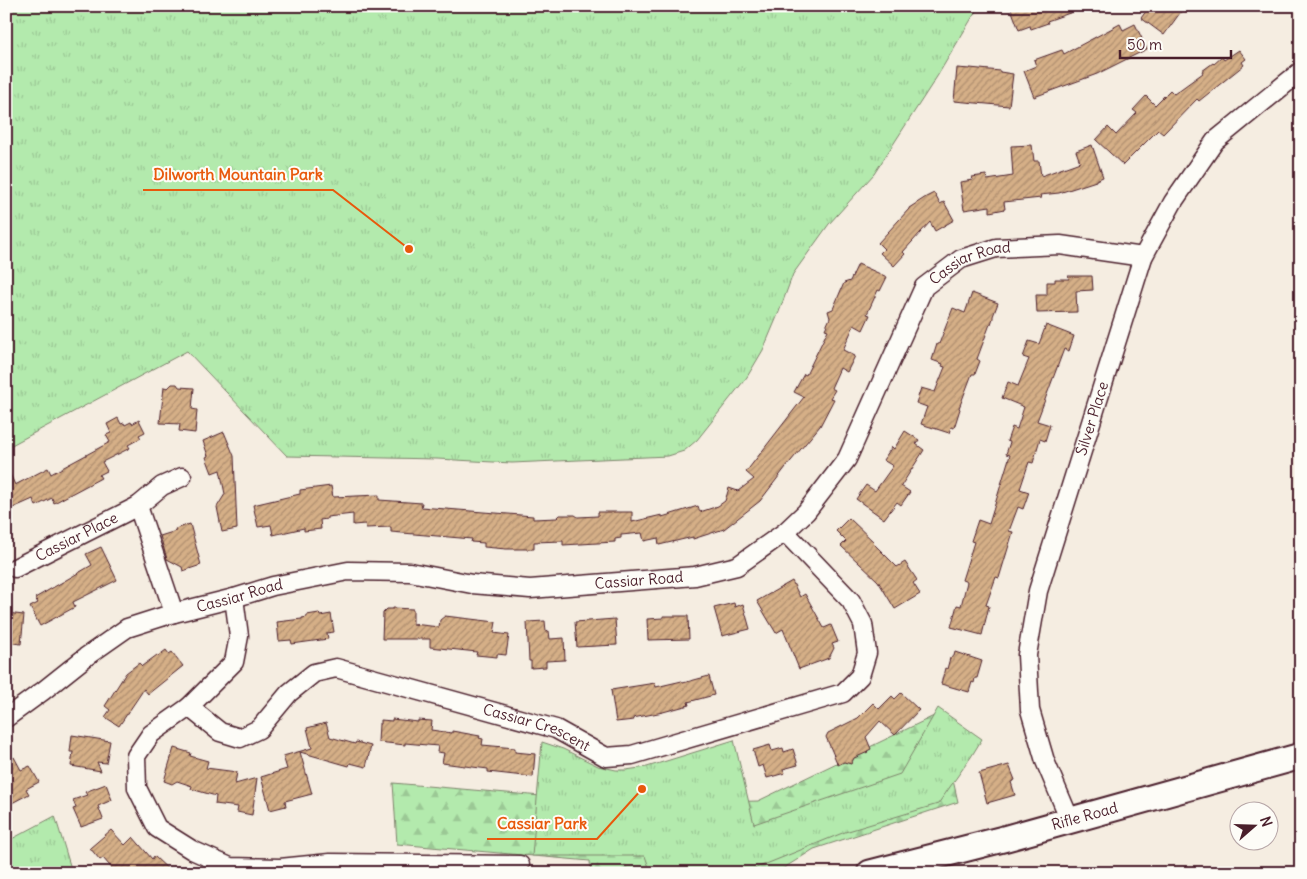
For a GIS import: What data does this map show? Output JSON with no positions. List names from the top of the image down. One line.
{"streets":{"street":["Cassiar Road","Silver Place","Cassiar Place","Cassiar Crescent","Rifle Road"]},"crossings":[["Cassiar Road","Silver Place"],["Cassiar Road","Cassiar Crescent"],["Silver Place","Rifle Road"]],"places":["Dilworth Mountain Park","Cassiar Park"],"scale_bar":"50 m","north":"right"}
